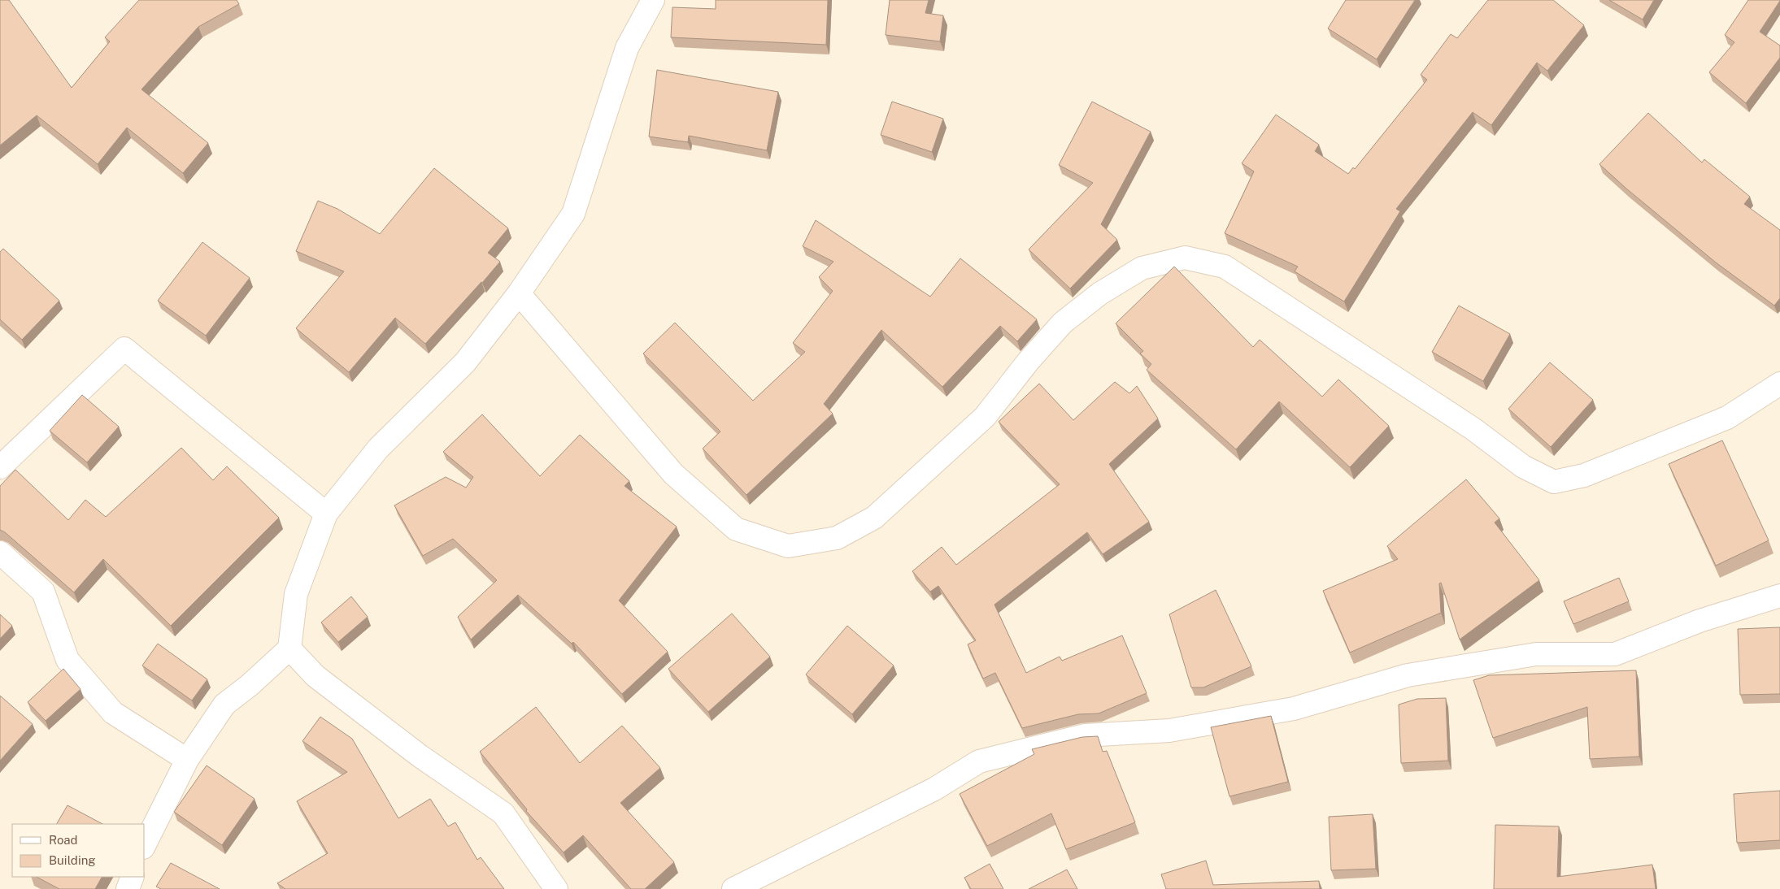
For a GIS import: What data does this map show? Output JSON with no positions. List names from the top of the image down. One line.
{"legend":["Road","Building"]}
